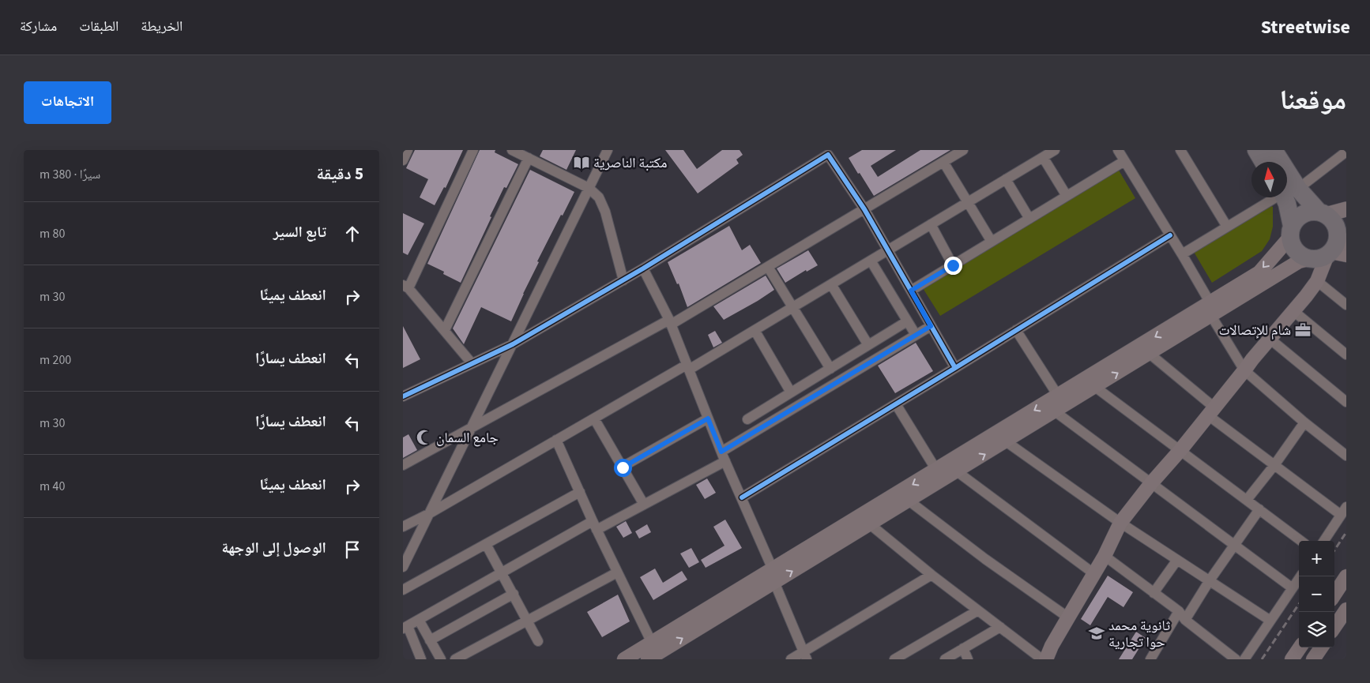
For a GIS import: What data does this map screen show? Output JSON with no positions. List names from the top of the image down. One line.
{"places":{"library":["مكتبة الناصرية"],"office":["شام للإتصالات"],"mosque":["جامع السمان"],"school or university":["ثانوية محمد حوا تجارية"]},"north":"top","page":{"header":"Streetwise","nav":["الخريطة","الطبقات","مشاركة"],"title":"موقعنا","buttons":"الاتجاهات","heading":["5 دقيقة","سيرًا · 380 m"],"list":[["تابع السير","80 m"],["انعطف يمينًا","30 m"],["انعطف يسارًا","200 m"],["انعطف يسارًا","30 m"],["انعطف يمينًا","40 m"],"الوصول إلى الوجهة"],"map_buttons":["+","−"]}}
